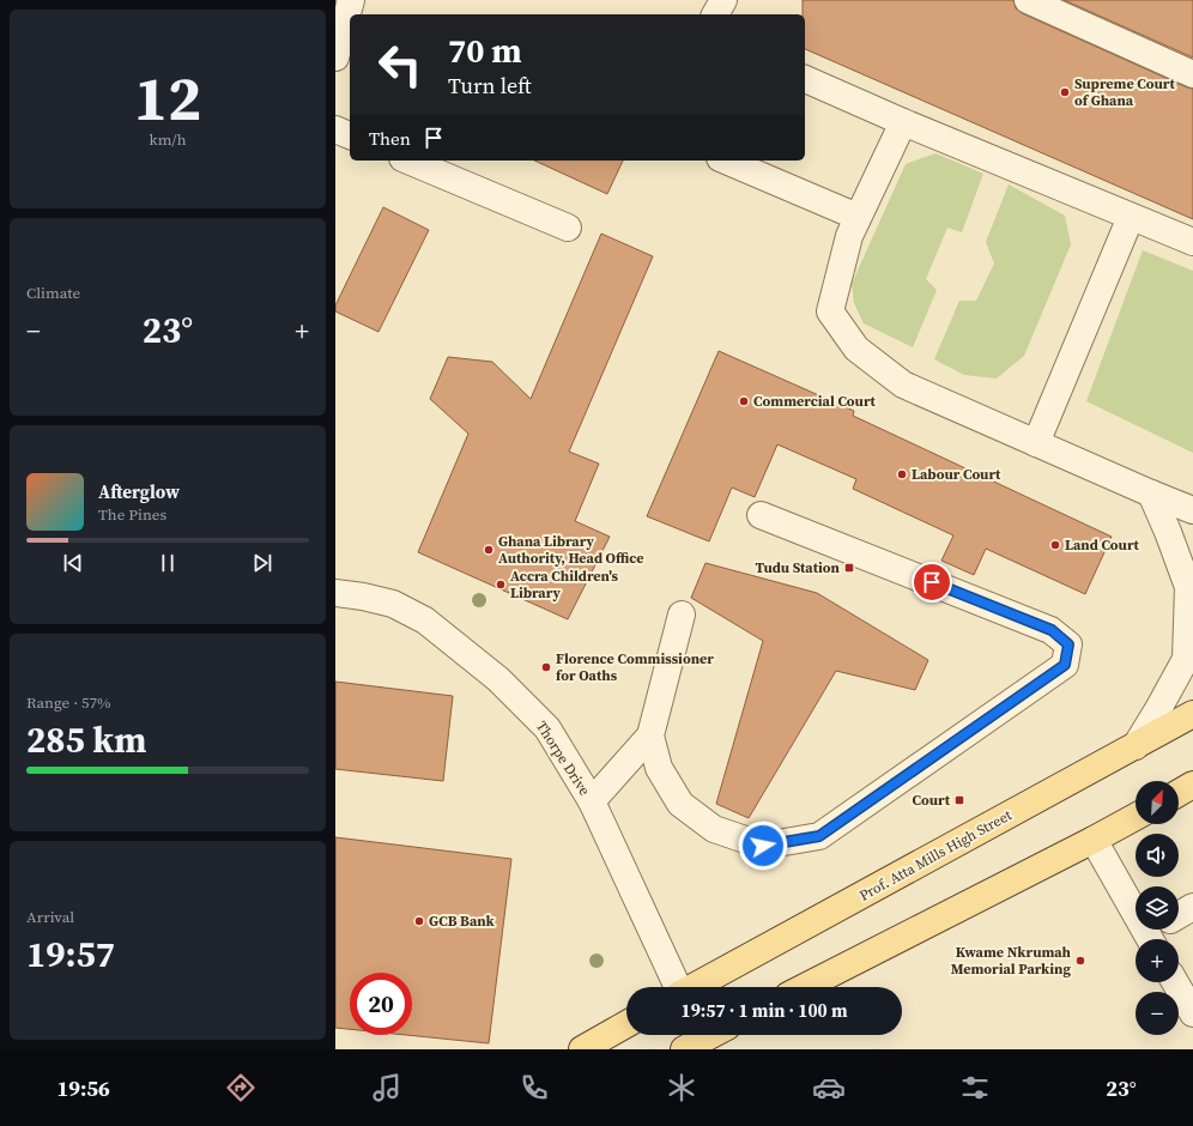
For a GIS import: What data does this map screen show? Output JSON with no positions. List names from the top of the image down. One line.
{"streets":{"main road":["Prof. Atta Mills High Street"],"street":["Thorpe Drive"]},"places":{"other":["Supreme Court of Ghana","Commercial Court","Labour Court","Land Court","Ghana Library Authority, Head Office","Accra Children's Library","Florence Commissioner for Oaths","GCB Bank","Kwame Nkrumah Memorial Parking"],"transit":["Tudu Station","Court"]},"north":"top right","page":{"tile":[["12","km/h"],"Climate",["Range · 57%","285 km"],["Arrival","19:57"]],"turn":["70 m","Turn left"],"then":"Then","heat":["−","23°","+"],"song":["Afterglow","The Pines"],"map_buttons":["+","−"],"limit":"20","trip":"19:57 · 1 min · 100 m","tabs":["19:56","23°"]}}
